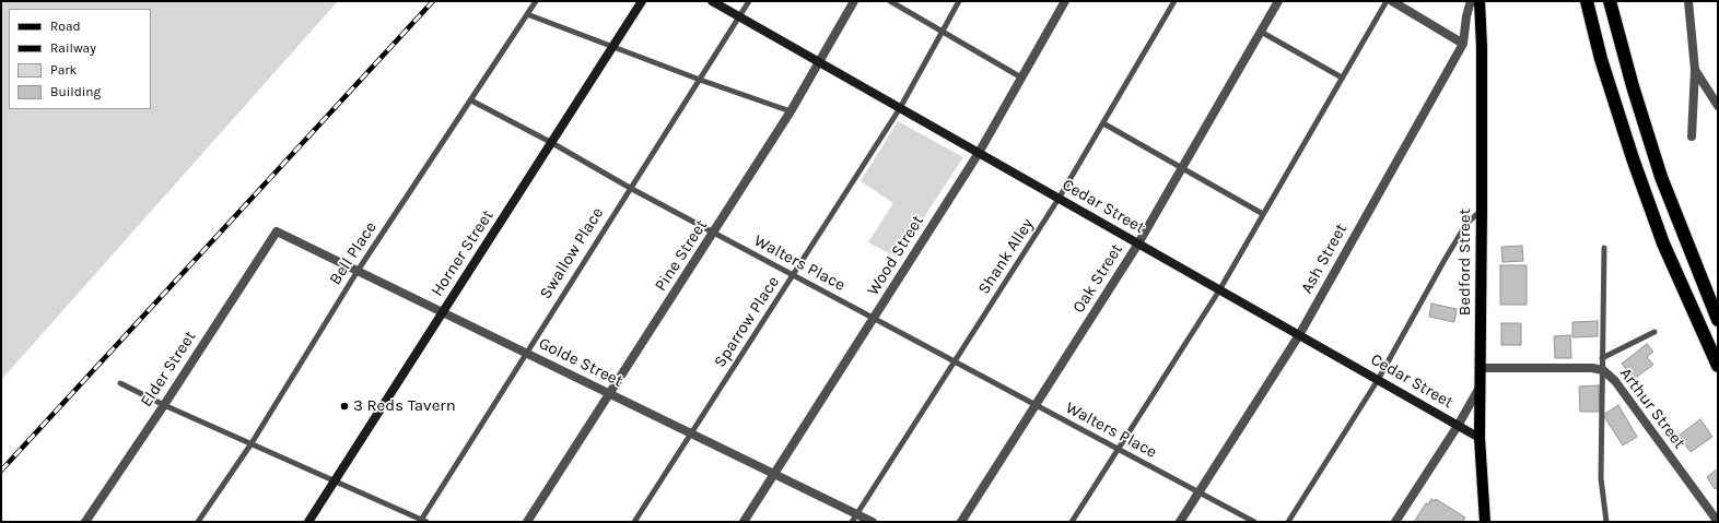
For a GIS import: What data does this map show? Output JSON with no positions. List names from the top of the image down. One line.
{"streets":{"main road":["Bedford Street"],"street":["Cedar Street","Horner Street","Pine Street","Wood Street","Ash Street","Oak Street","Golde Street","Elder Street","Arthur Street"],"lane":["Bell Place","Swallow Place","Shank Alley","Walters Place","Sparrow Place"]},"crossings":[["Cedar Street","Swallow Place"],["Cedar Street","Pine Street"],["Cedar Street","Wood Street"],["Cedar Street","Shank Alley"],["Cedar Street","Ash Street"],["Cedar Street","Bedford Street"],["Cedar Street","Oak Street"],["Cedar Street","Sparrow Place"],["Bell Place","Walters Place"],["Bell Place","Golde Street"],["Horner Street","Walters Place"],["Horner Street","Golde Street"],["Swallow Place","Walters Place"],["Swallow Place","Golde Street"],["Pine Street","Walters Place"],["Pine Street","Golde Street"],["Wood Street","Walters Place"],["Wood Street","Golde Street"],["Shank Alley","Walters Place"],["Shank Alley","Golde Street"],["Ash Street","Walters Place"],["Bedford Street","Arthur Street"],["Walters Place","Oak Street"],["Walters Place","Sparrow Place"],["Sparrow Place","Golde Street"],["Golde Street","Elder Street"]],"places":["3 Reds Tavern"],"legend":["Road","Railway","Park","Building"]}
